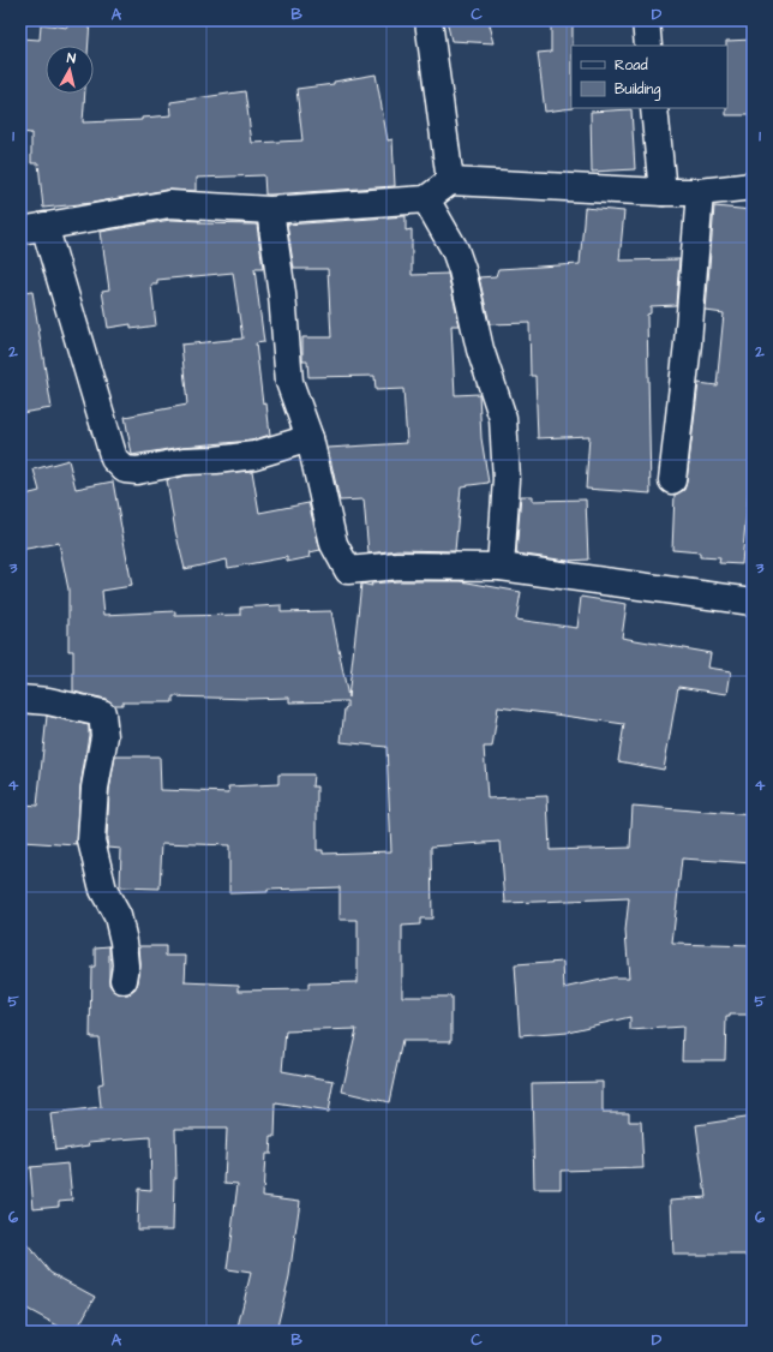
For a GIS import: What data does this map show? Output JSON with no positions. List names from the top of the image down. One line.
{"legend":["Road","Building"],"north":"top","grid":{"columns":["A","B","C","D"],"rows":["1","2","3","4","5","6"]}}
